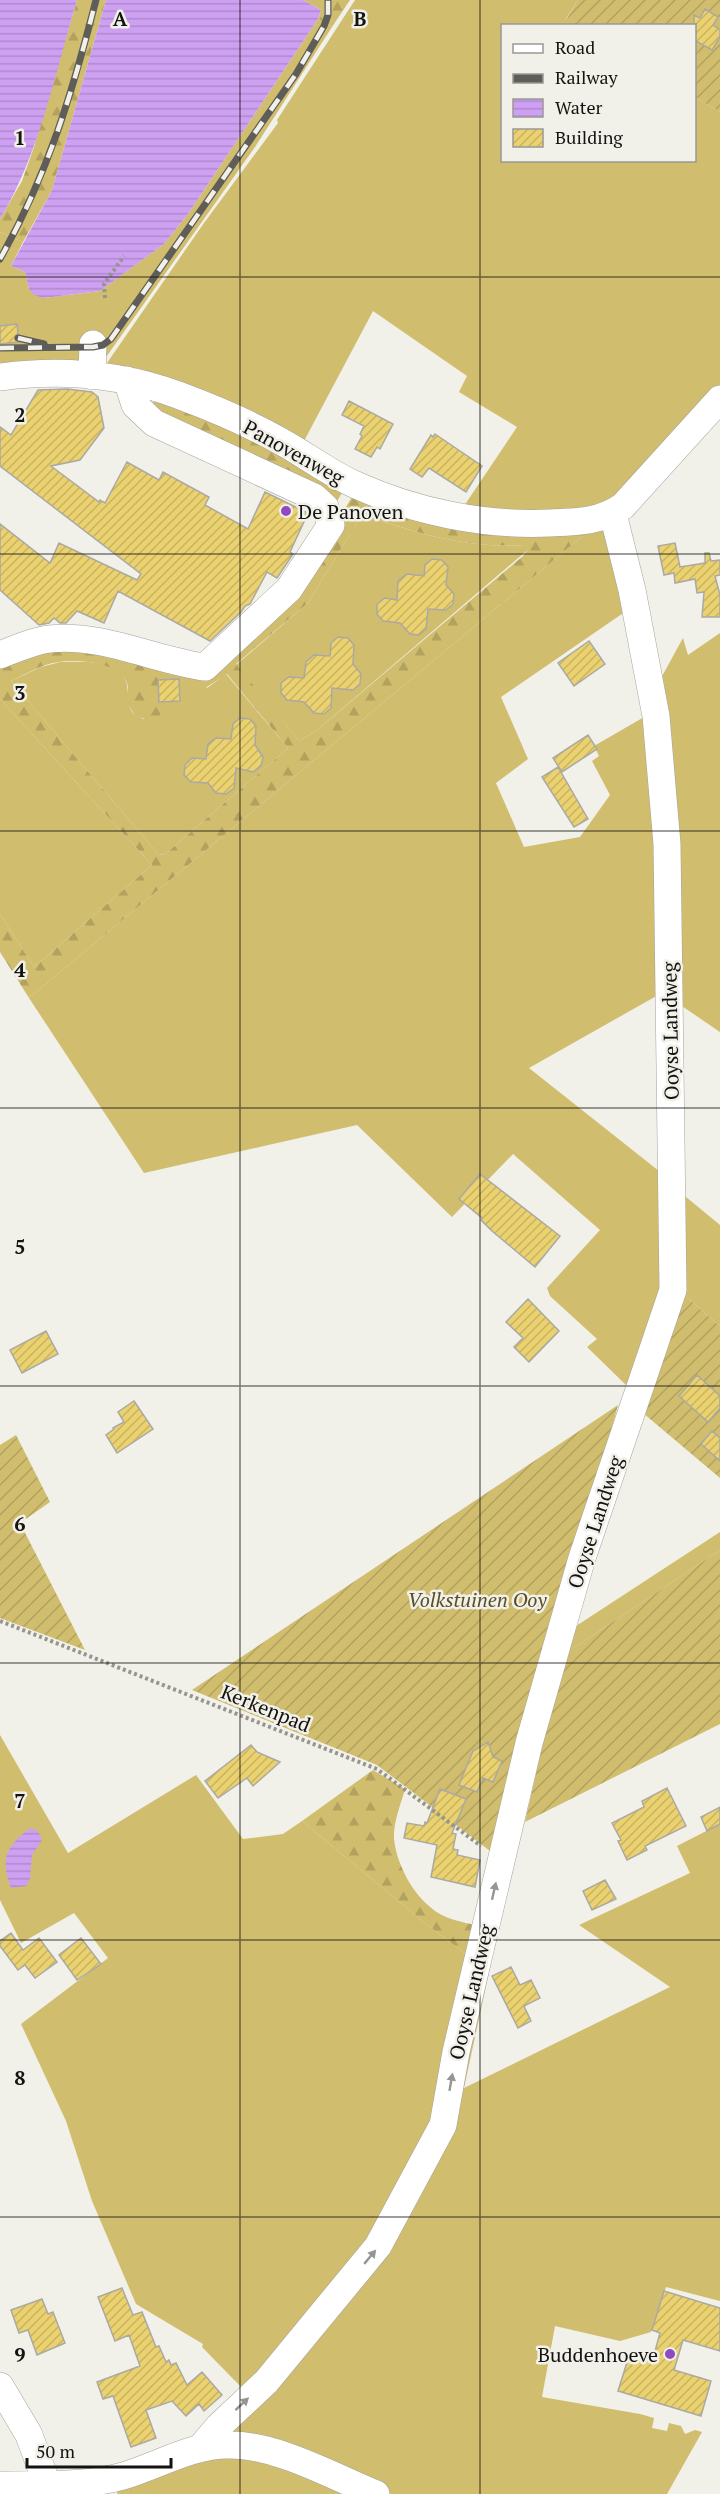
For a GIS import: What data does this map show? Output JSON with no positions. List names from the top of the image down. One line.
{"streets":{"street":["Panovenweg","Ooyse Landweg"],"path":["Kerkenpad"]},"crossings":[["Panovenweg","Ooyse Landweg"],["Ooyse Landweg","Kerkenpad"]],"parks":["Volkstuinen Ooy"],"places":["De Panoven","Buddenhoeve"],"legend":["Road","Railway","Water","Building"],"scale_bar":"50 m","grid":{"columns":["A","B"],"rows":["1","2","3","4","5","6","7","8","9"]}}
